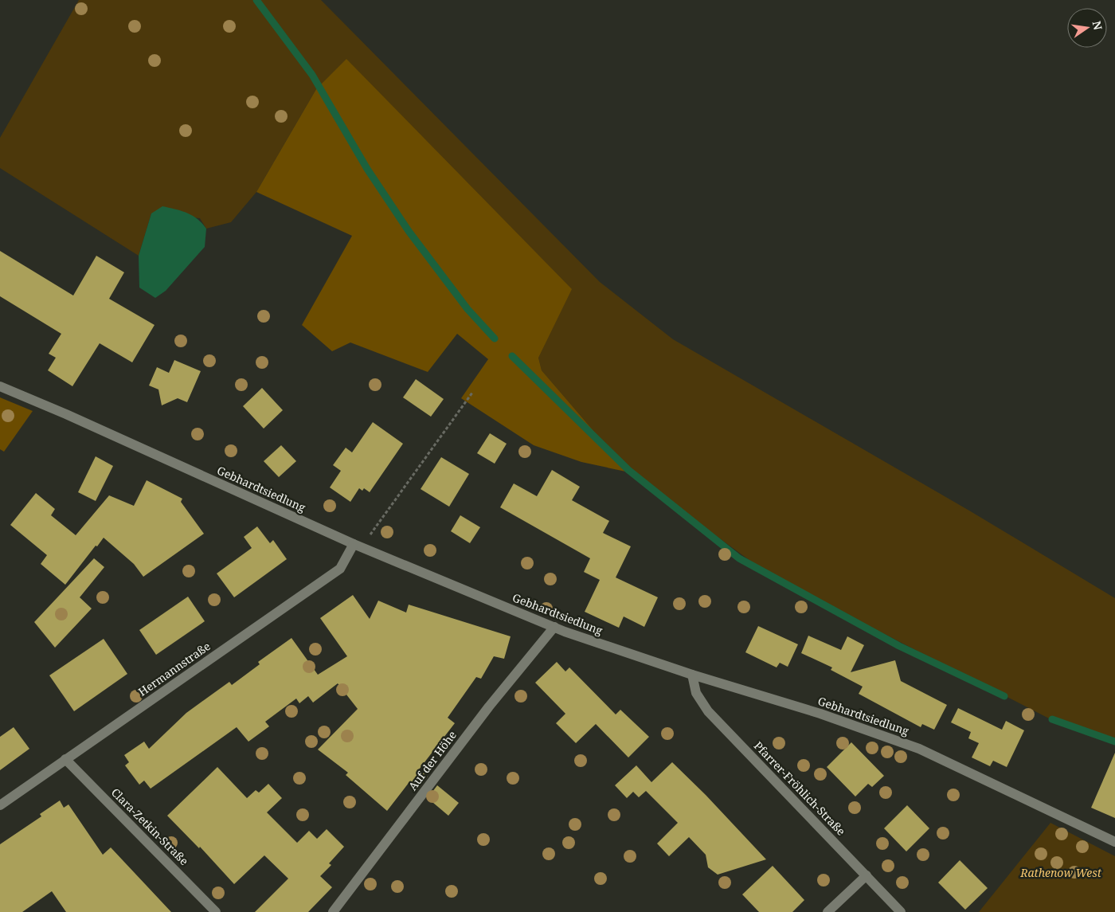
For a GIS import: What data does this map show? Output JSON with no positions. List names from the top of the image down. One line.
{"streets":{"street":["Gebhardtsiedlung","Hermannstraße","Auf der Höhe","Pfarrer-Fröhlich-Straße","Clara-Zetkin-Straße"]},"crossings":[["Gebhardtsiedlung","Hermannstraße"],["Gebhardtsiedlung","Auf der Höhe"],["Gebhardtsiedlung","Pfarrer-Fröhlich-Straße"],["Hermannstraße","Clara-Zetkin-Straße"]],"parks":["Rathenow West"],"north":"right"}
